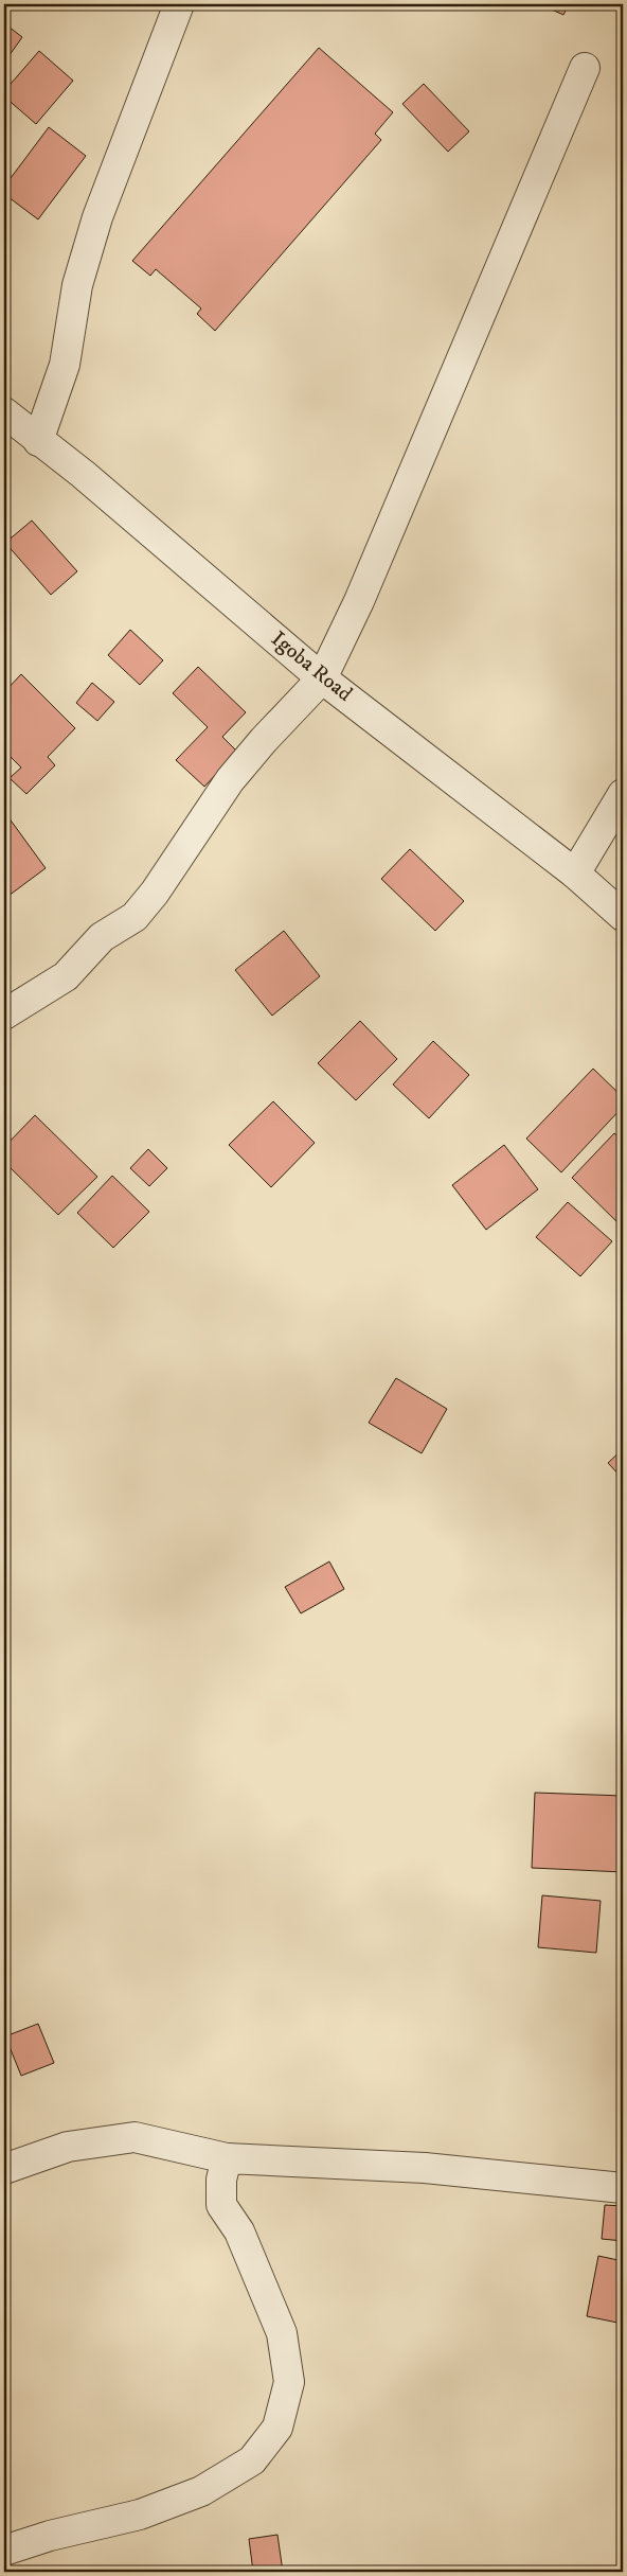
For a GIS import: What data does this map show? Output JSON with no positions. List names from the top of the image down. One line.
{"streets":{"street":["Igoba Road"]}}
